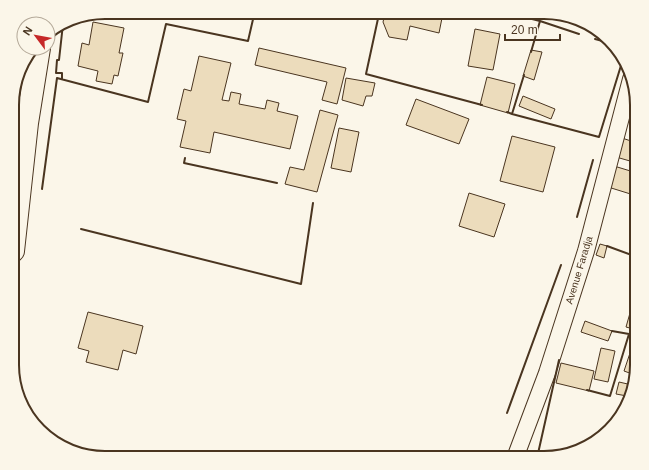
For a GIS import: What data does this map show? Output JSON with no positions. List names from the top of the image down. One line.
{"streets":{"street":["Avenue Faradja"]},"scale_bar":"20 m","north":"top left"}
